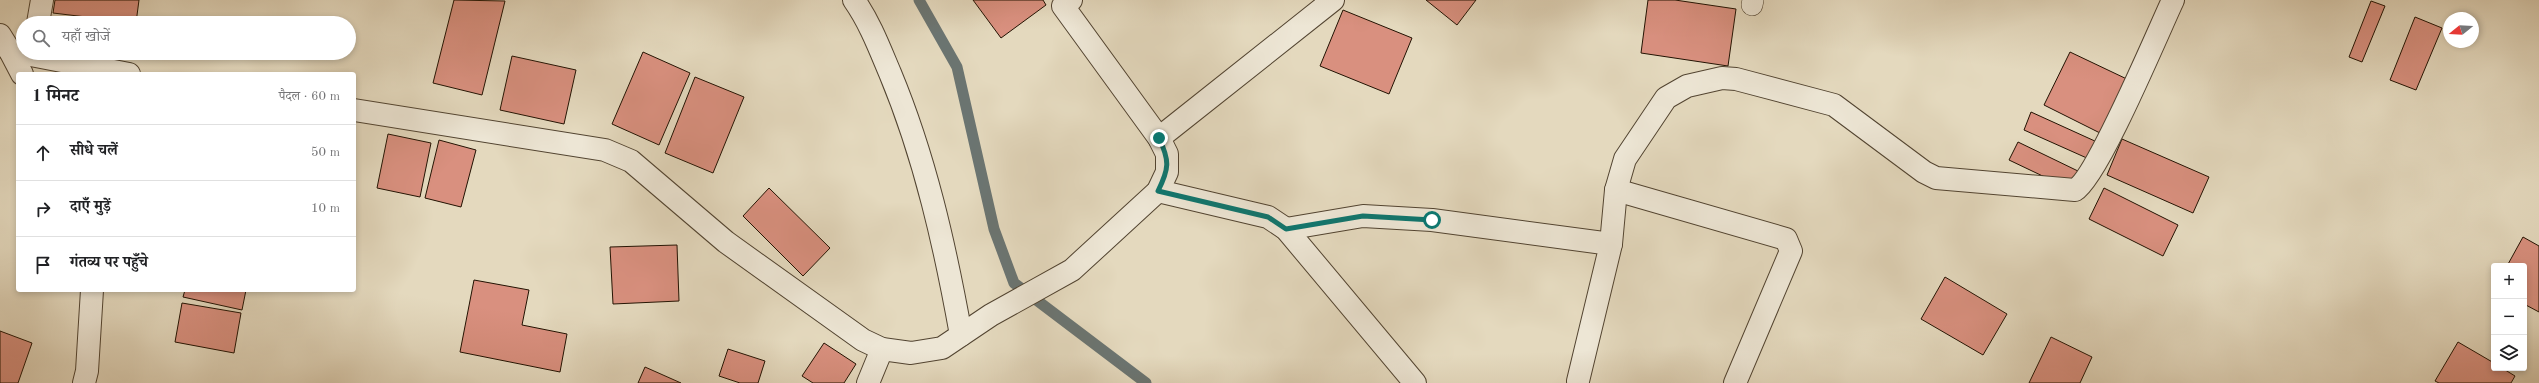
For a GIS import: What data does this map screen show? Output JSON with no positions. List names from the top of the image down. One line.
{"north":"left","page":{"search":"यहाँ खोजें","heading":["1 मिनट","पैदल · 60 m"],"list":[["सीधे चलें","50 m"],["दाएँ मुड़ें","10 m"],"गंतव्य पर पहुँचे"],"map_buttons":["+","−"]}}
